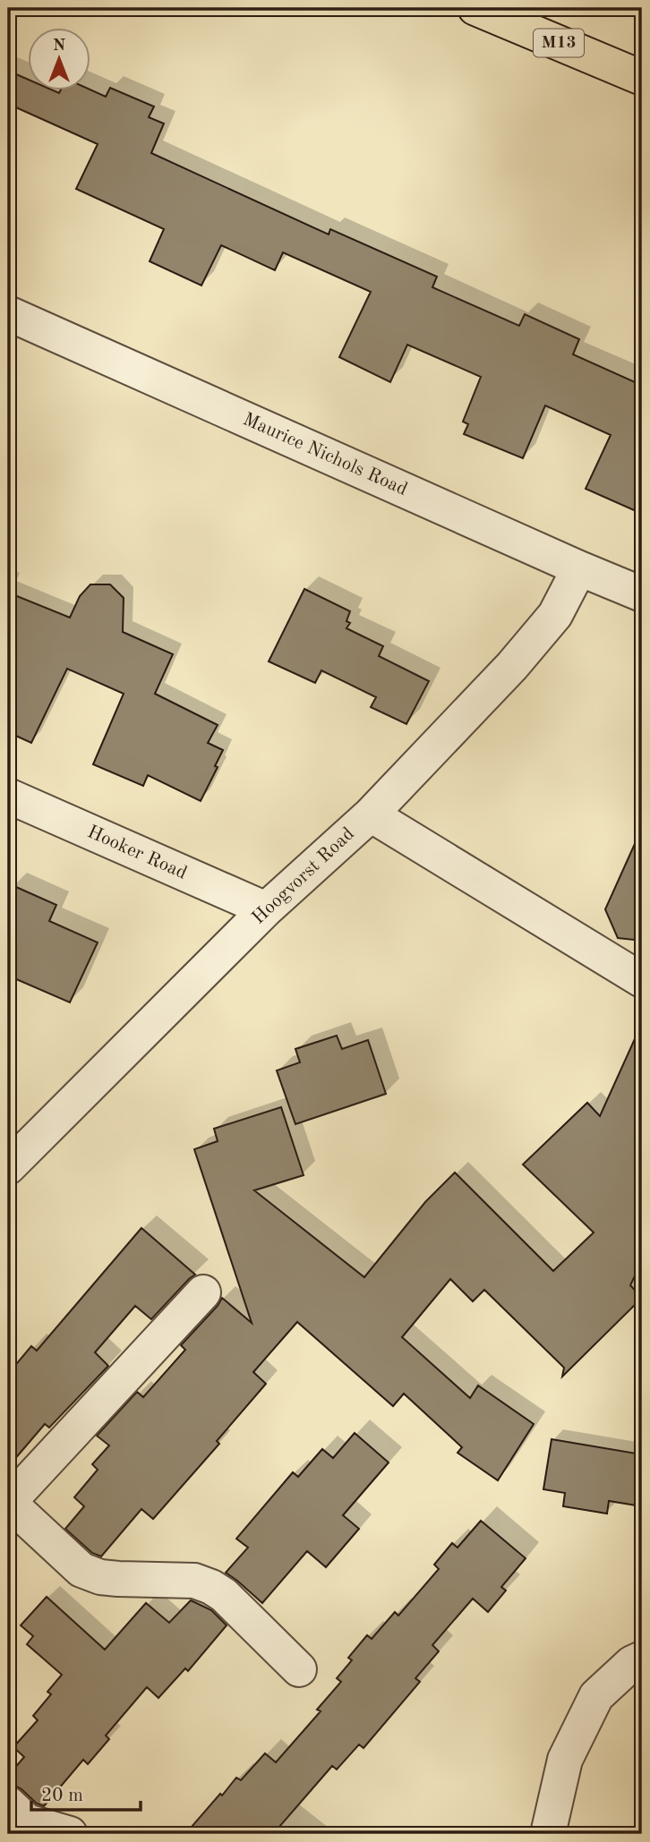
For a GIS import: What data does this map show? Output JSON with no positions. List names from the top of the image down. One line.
{"streets":{"highway":["M13"],"street":["Maurice Nichols Road","Hooker Road","Hoogvorst Road"]},"crossings":[["Maurice Nichols Road","Hoogvorst Road"],["Hooker Road","Hoogvorst Road"]],"scale_bar":"20 m","north":"top"}
